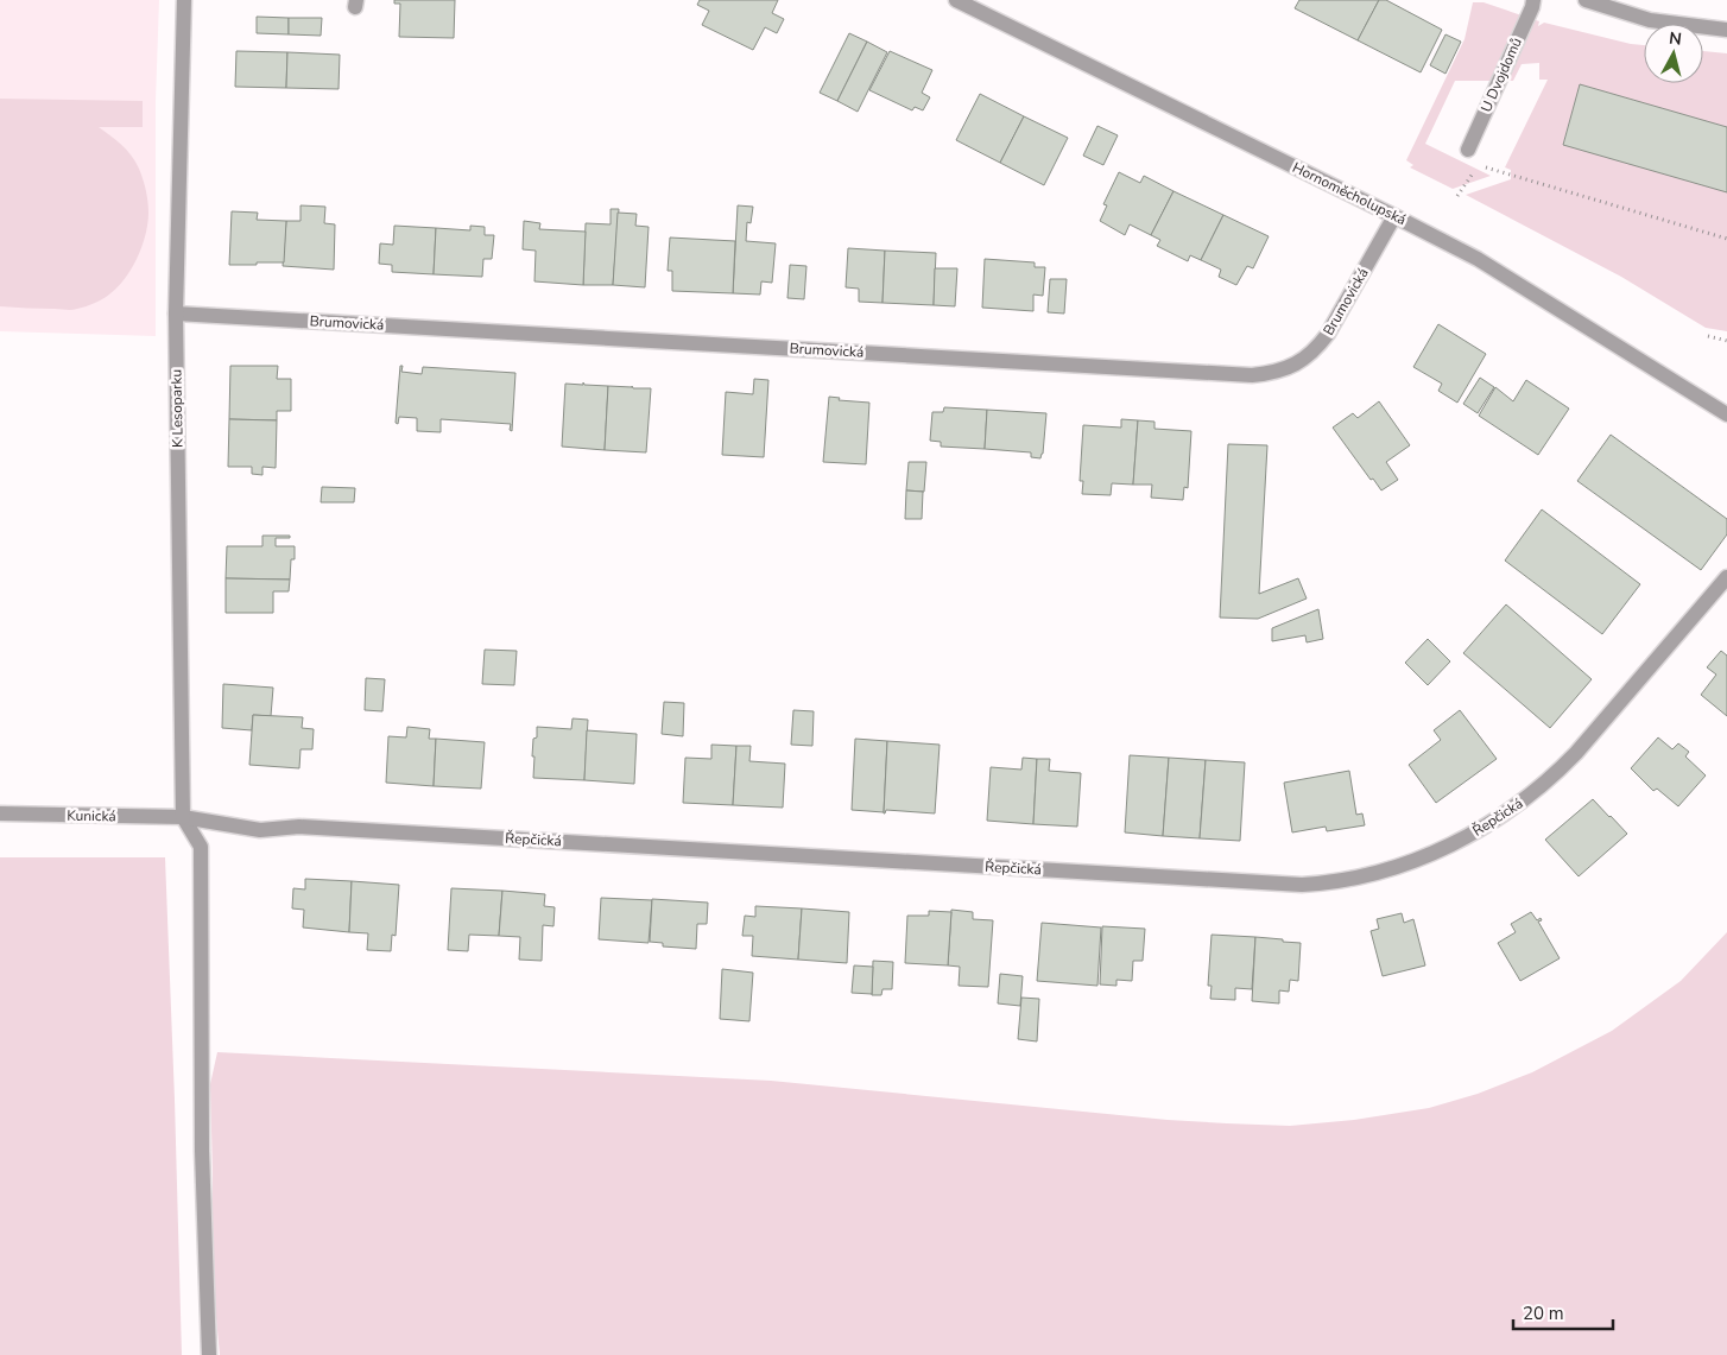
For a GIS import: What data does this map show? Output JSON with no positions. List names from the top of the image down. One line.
{"streets":{"street":["U Dvojdomů","Hornoměcholupská","Brumovická","K Lesoparku","Kunická","Řepčická"]},"crossings":[["Hornoměcholupská","Brumovická"],["Brumovická","K Lesoparku"],["K Lesoparku","Kunická"],["K Lesoparku","Řepčická"],["Kunická","Řepčická"]],"scale_bar":"20 m","north":"top"}
